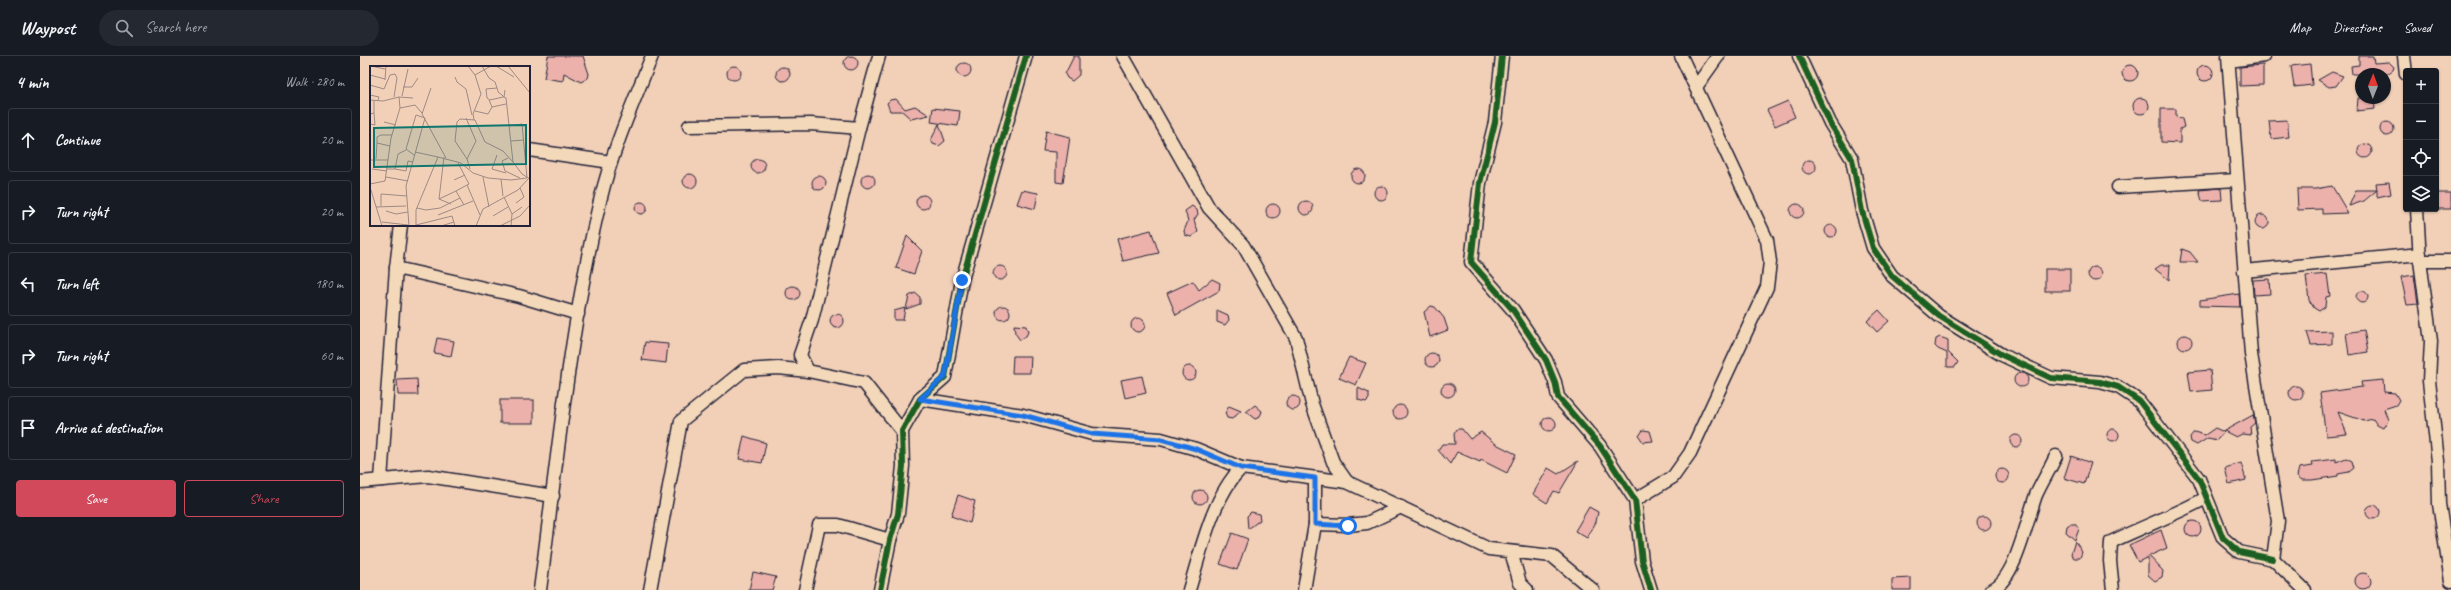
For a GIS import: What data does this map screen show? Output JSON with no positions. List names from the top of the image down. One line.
{"north":"top","page":{"header":"Waypost","search":"Search here","nav":["Map","Directions","Saved"],"heading":["4 min","Walk · 280 m"],"map_buttons":["+","−"],"list":[["Continue","20 m"],["Turn right","20 m"],["Turn left","180 m"],["Turn right","60 m"],"Arrive at destination"],"buttons":["Save","Share"]}}
